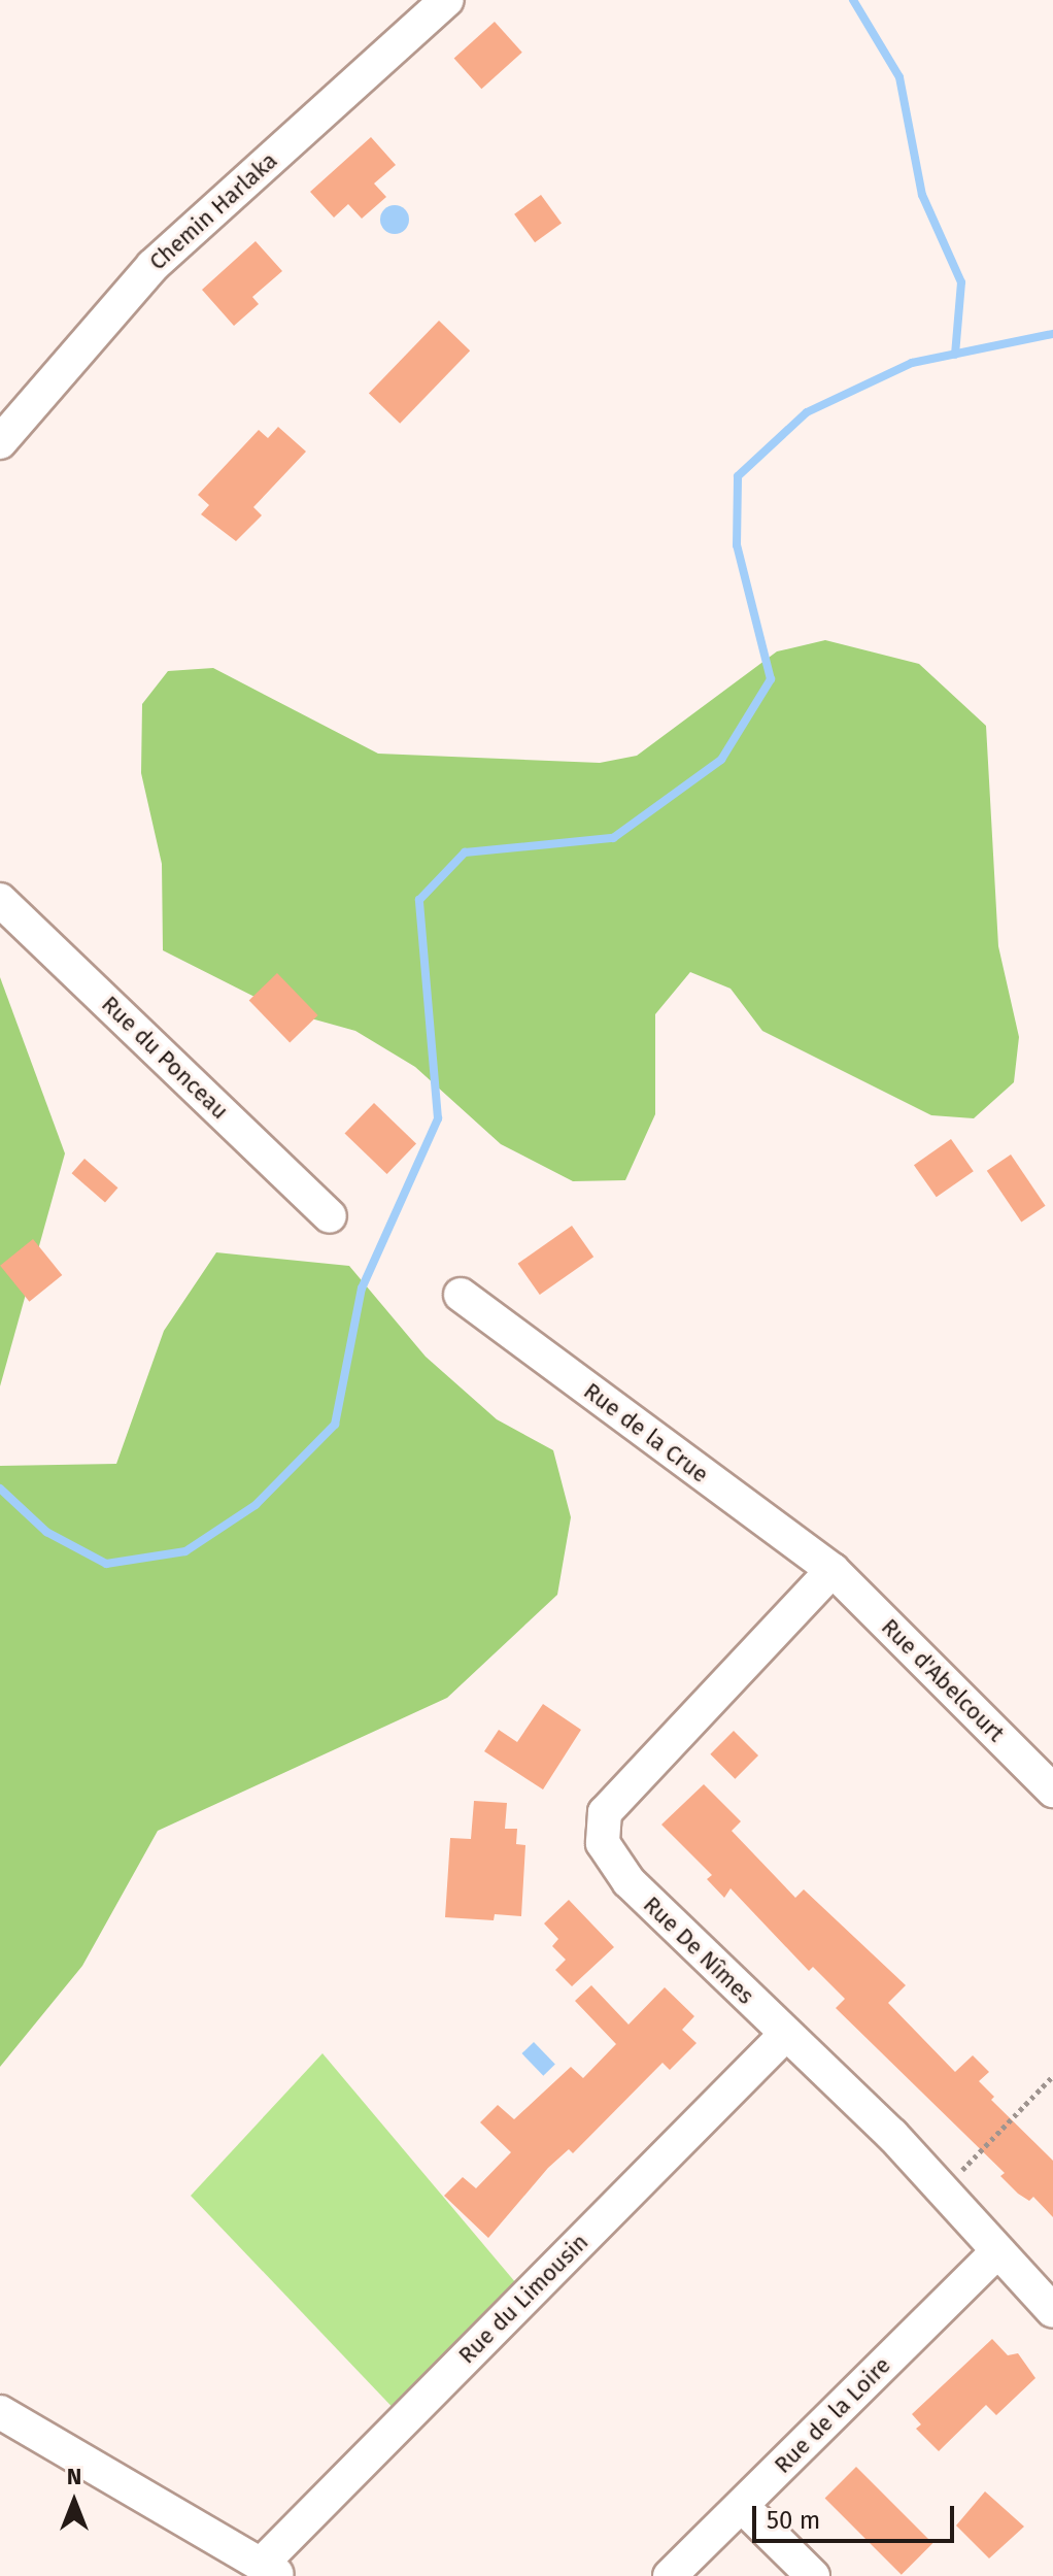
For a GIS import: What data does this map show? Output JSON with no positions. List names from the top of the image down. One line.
{"streets":{"street":["Chemin Harlaka","Rue du Ponceau","Rue de la Crue","Rue d'Abelcourt","Rue De Nîmes","Rue du Limousin","Rue de la Loire"]},"crossings":[["Rue de la Crue","Rue d'Abelcourt"],["Rue de la Crue","Rue De Nîmes"],["Rue d'Abelcourt","Rue De Nîmes"],["Rue De Nîmes","Rue du Limousin"],["Rue De Nîmes","Rue de la Loire"]],"scale_bar":"50 m","north":"top"}
